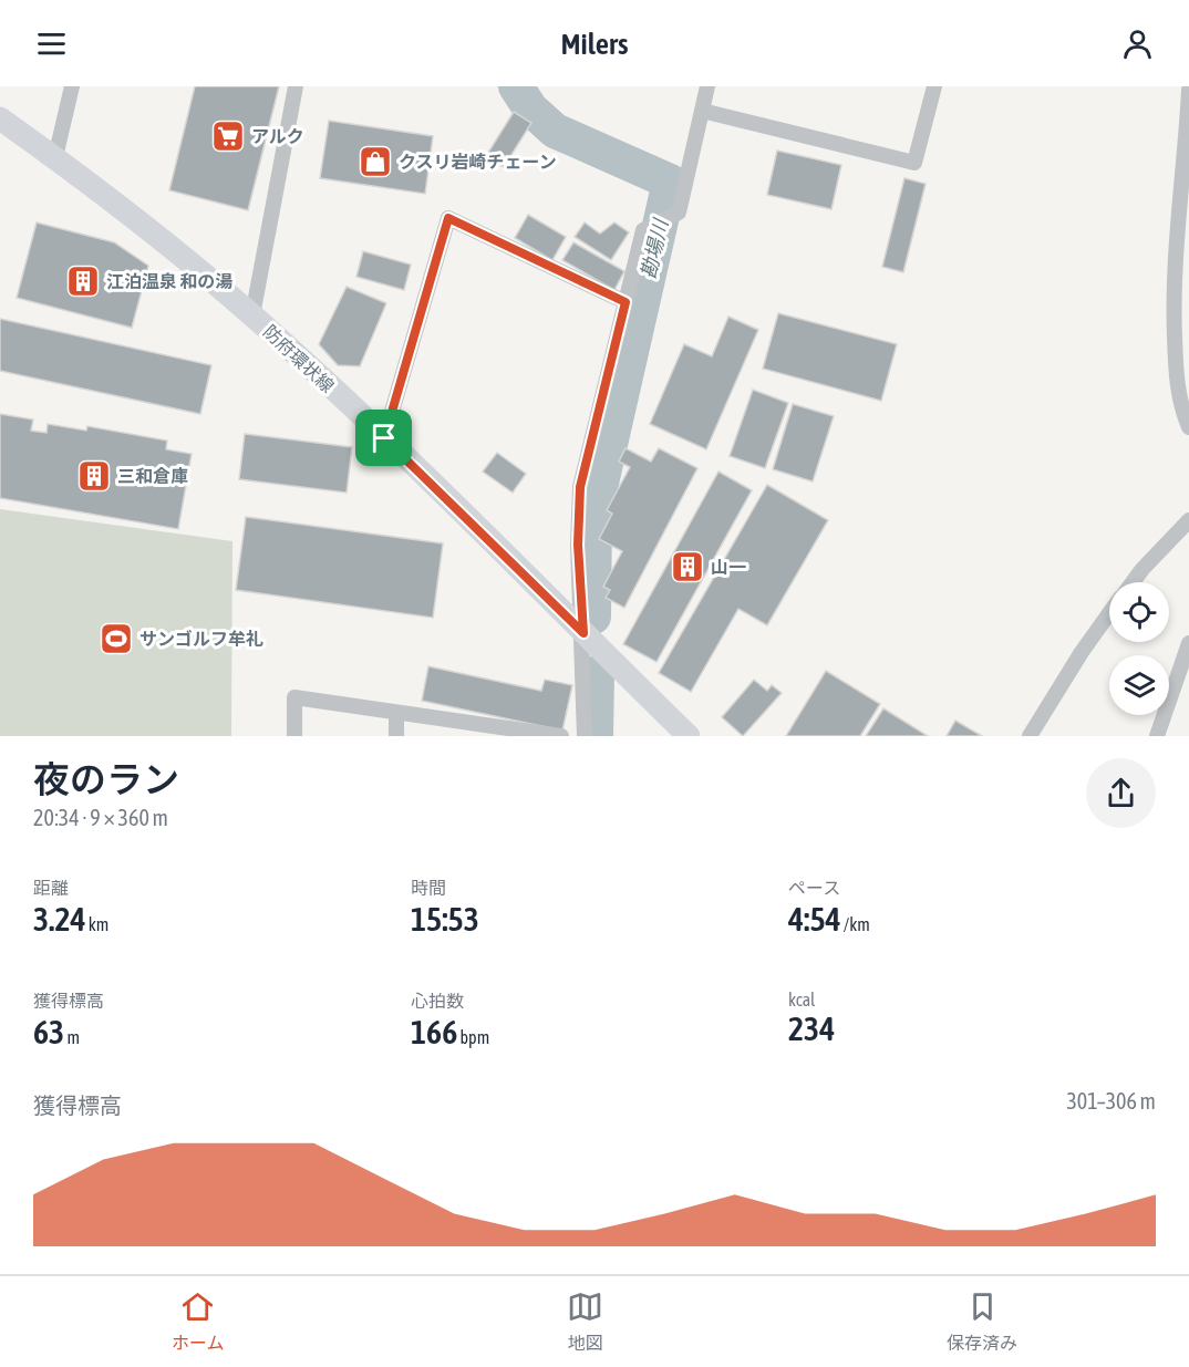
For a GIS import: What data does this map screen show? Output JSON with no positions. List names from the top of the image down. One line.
{"streets":{"main road":["防府環状線"]},"water":["勘場川"],"places":{"supermarket":["アルク"],"shop":["クスリ岩崎チェーン"],"building":["江泊温泉 和の湯","三和倉庫","山一"],"sports":["サンゴルフ牟礼"]},"page":{"header":"Milers","heading":["夜のラン","20:34 · 9 × 360 m"],"stats":[["距離","3.24 km"],["時間","15:53"],["ペース","4:54 /km"],["獲得標高","63 m"],["心拍数","166 bpm"],["kcal","234"]],"chart":["獲得標高","301–306 m"],"tabs":["ホーム","地図","保存済み"]}}
